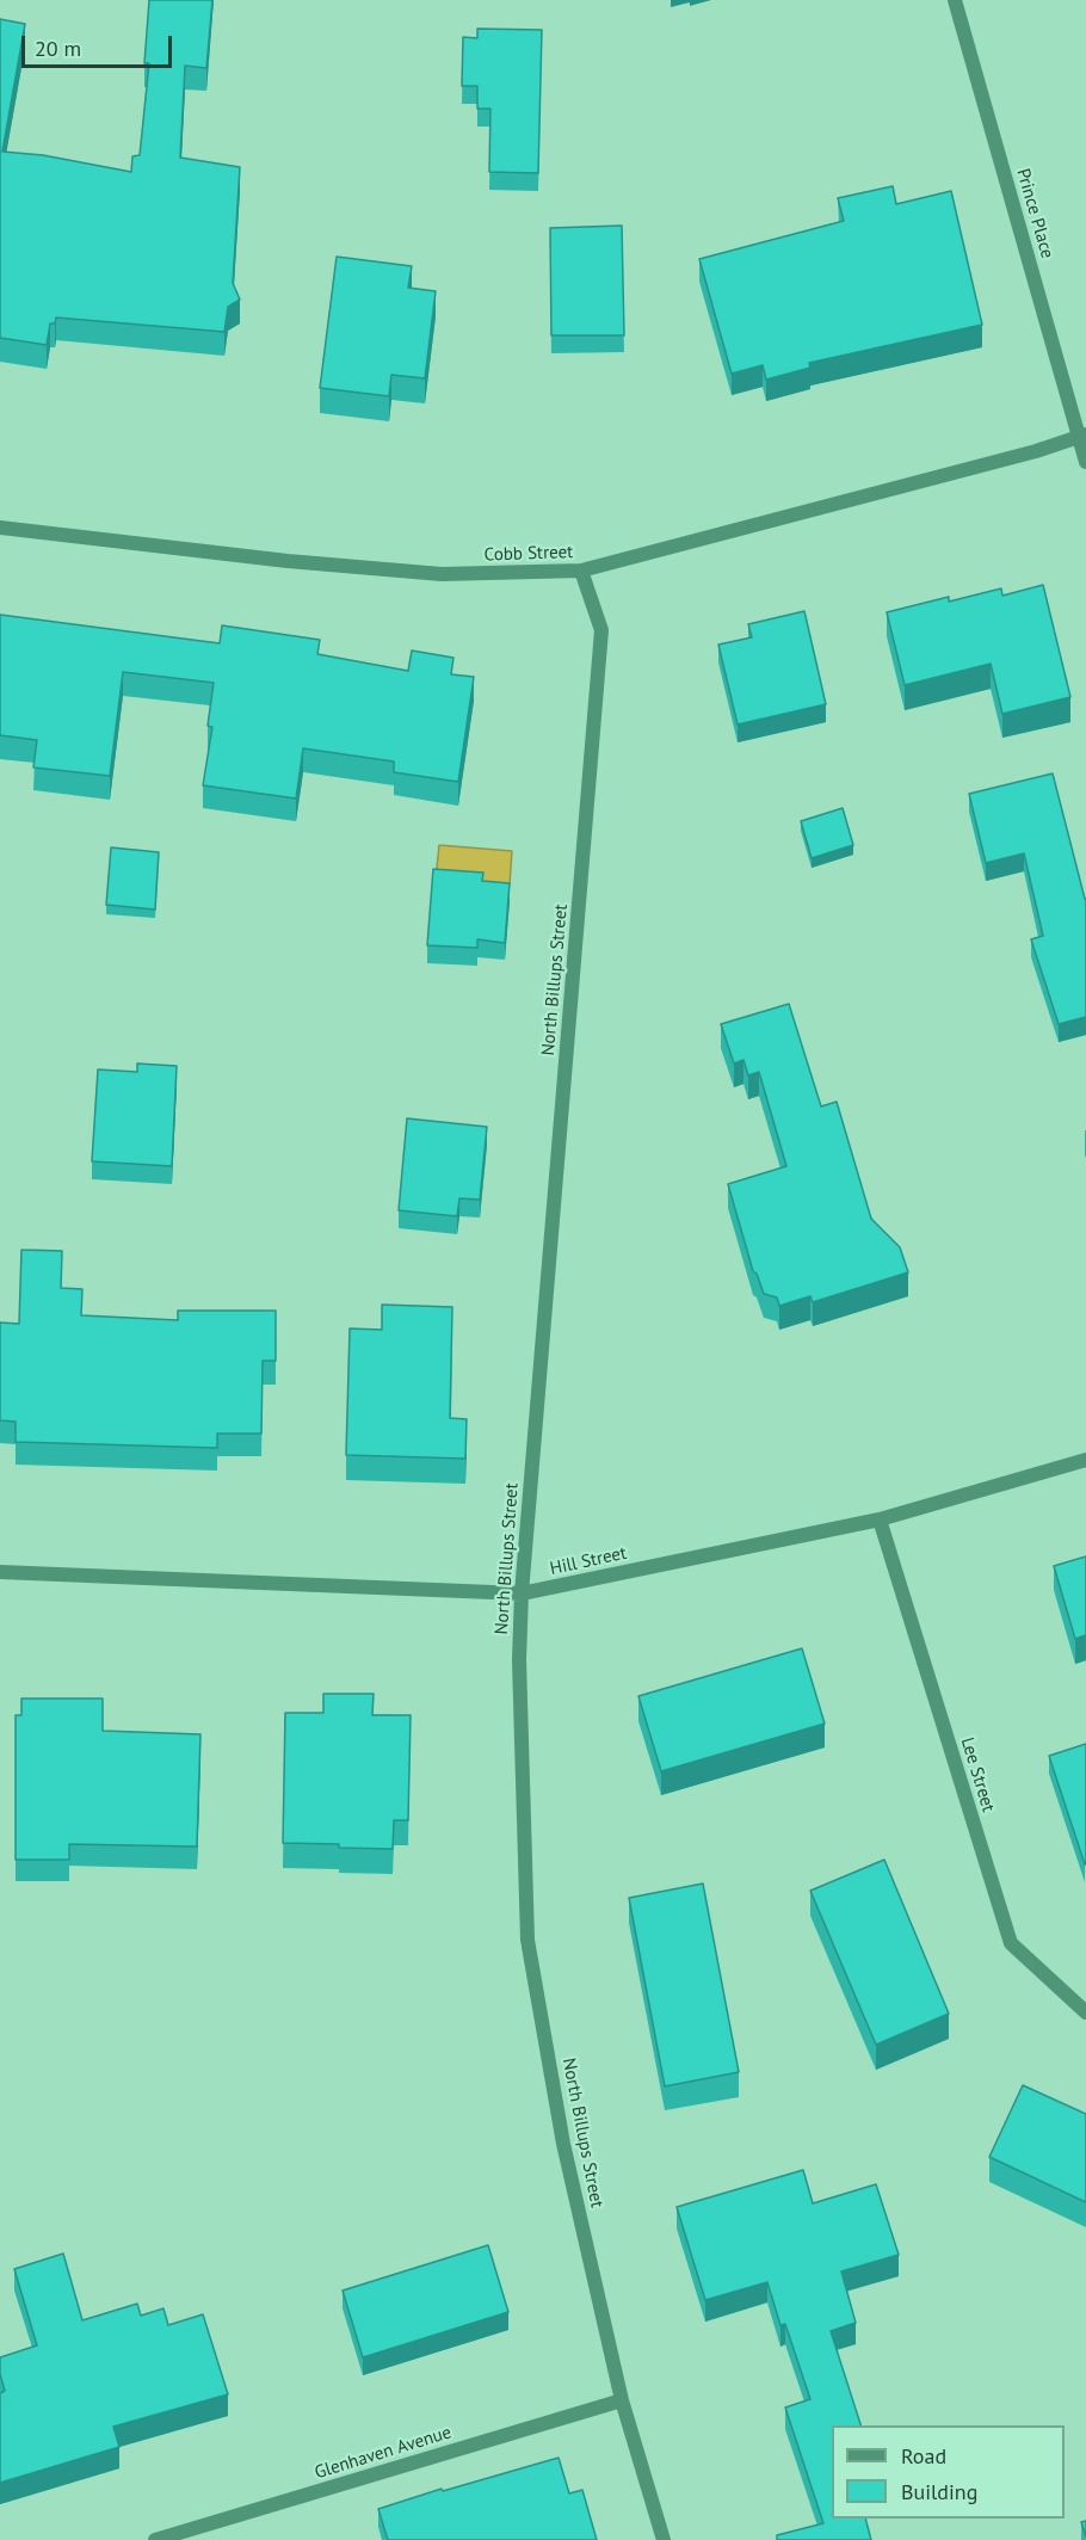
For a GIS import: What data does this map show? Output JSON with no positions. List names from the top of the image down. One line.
{"streets":{"street":["Prince Place","Cobb Street","North Billups Street","Hill Street","Lee Street","Glenhaven Avenue"]},"crossings":[["Prince Place","Cobb Street"],["Cobb Street","North Billups Street"],["North Billups Street","Hill Street"],["North Billups Street","Glenhaven Avenue"],["Hill Street","Lee Street"]],"legend":["Road","Building"],"scale_bar":"20 m"}
